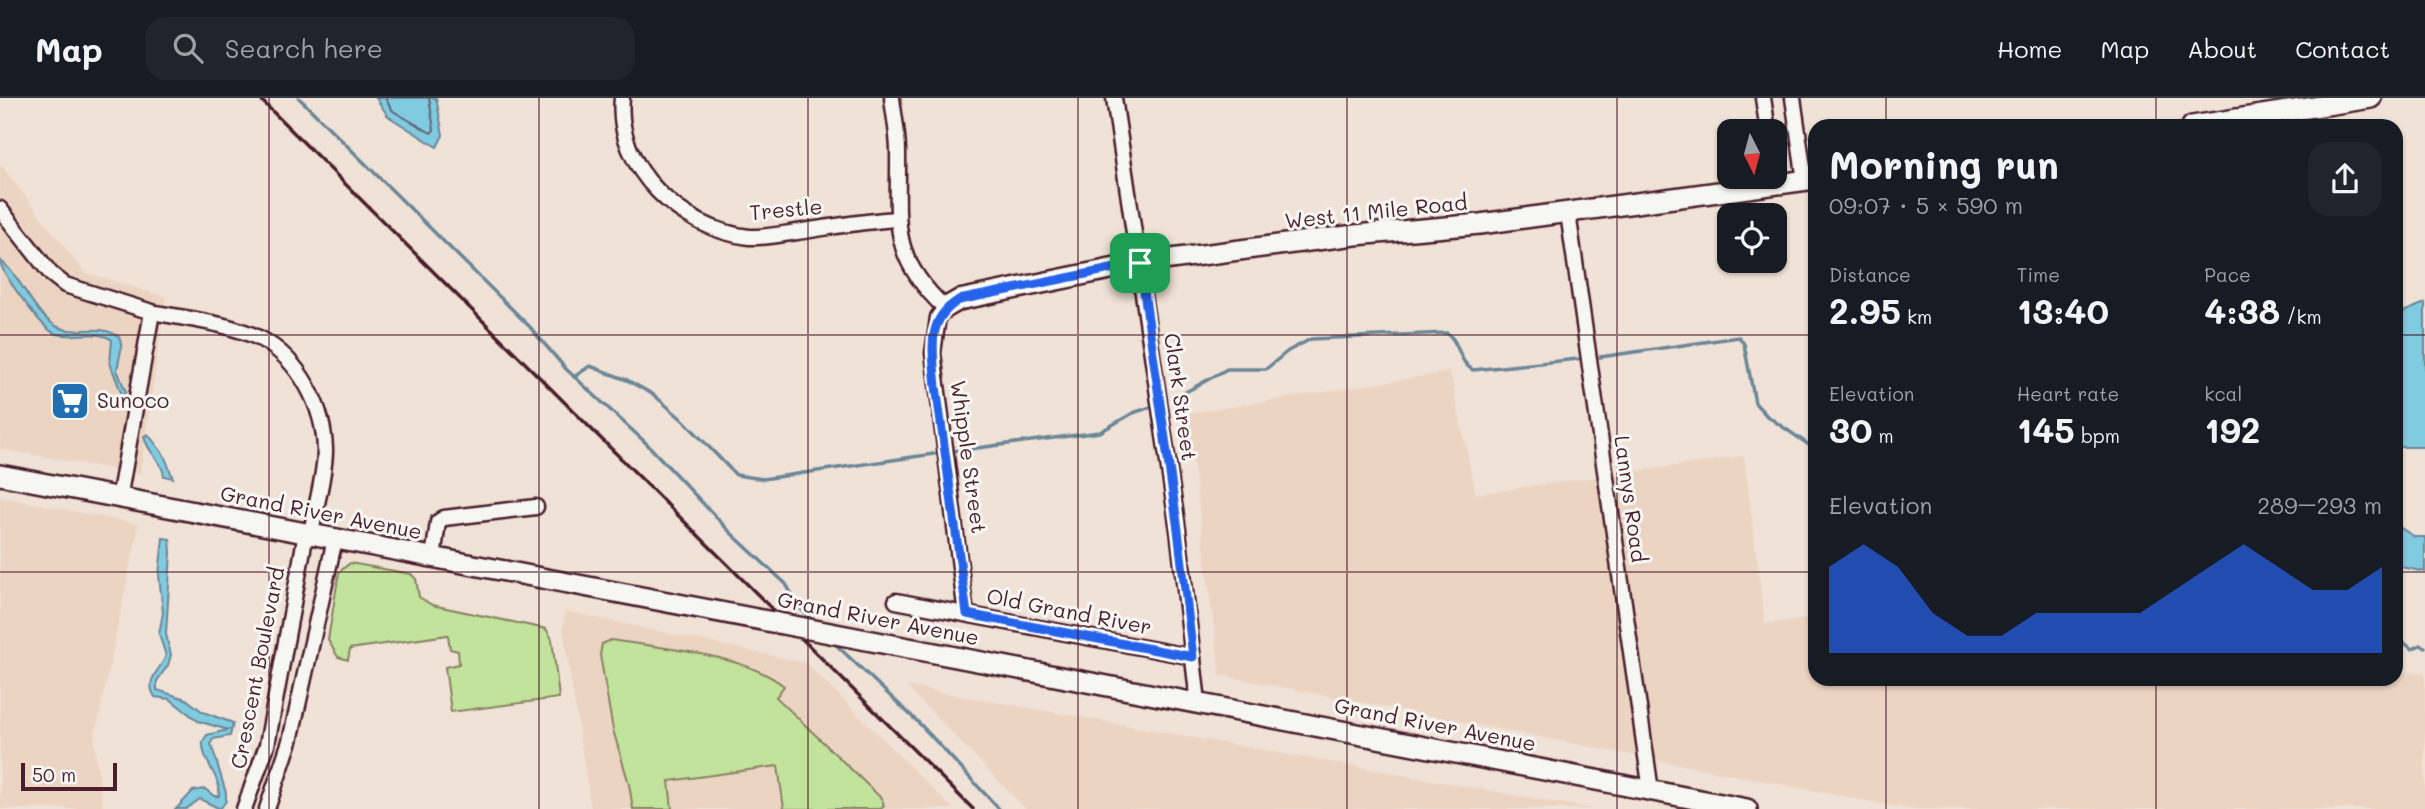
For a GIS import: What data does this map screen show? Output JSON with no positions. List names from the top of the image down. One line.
{"streets":{"main road":["West 11 Mile Road","Grand River Avenue"],"street":["Trestle","Clark Street","Whipple Street","Lannys Road","Old Grand River","Crescent Boulevard"]},"crossings":[["West 11 Mile Road","Clark Street"],["West 11 Mile Road","Whipple Street"],["West 11 Mile Road","Lannys Road"],["Clark Street","Grand River Avenue"],["Clark Street","Old Grand River"],["Whipple Street","Old Grand River"],["Lannys Road","Grand River Avenue"],["Grand River Avenue","Crescent Boulevard"]],"places":{"supermarket":["Sunoco"]},"scale_bar":"50 m","north":"bottom","page":{"header":"Map","search":"Search here","nav":["Home","Map","About","Contact"],"heading":["Morning run","09:07 · 5 × 590 m"],"stats":[["Distance","2.95 km"],["Time","13:40"],["Pace","4:38 /km"],["Elevation","30 m"],["Heart rate","145 bpm"],["kcal","192"]],"chart":["Elevation","289–293 m"],"scale":"50 m"}}
